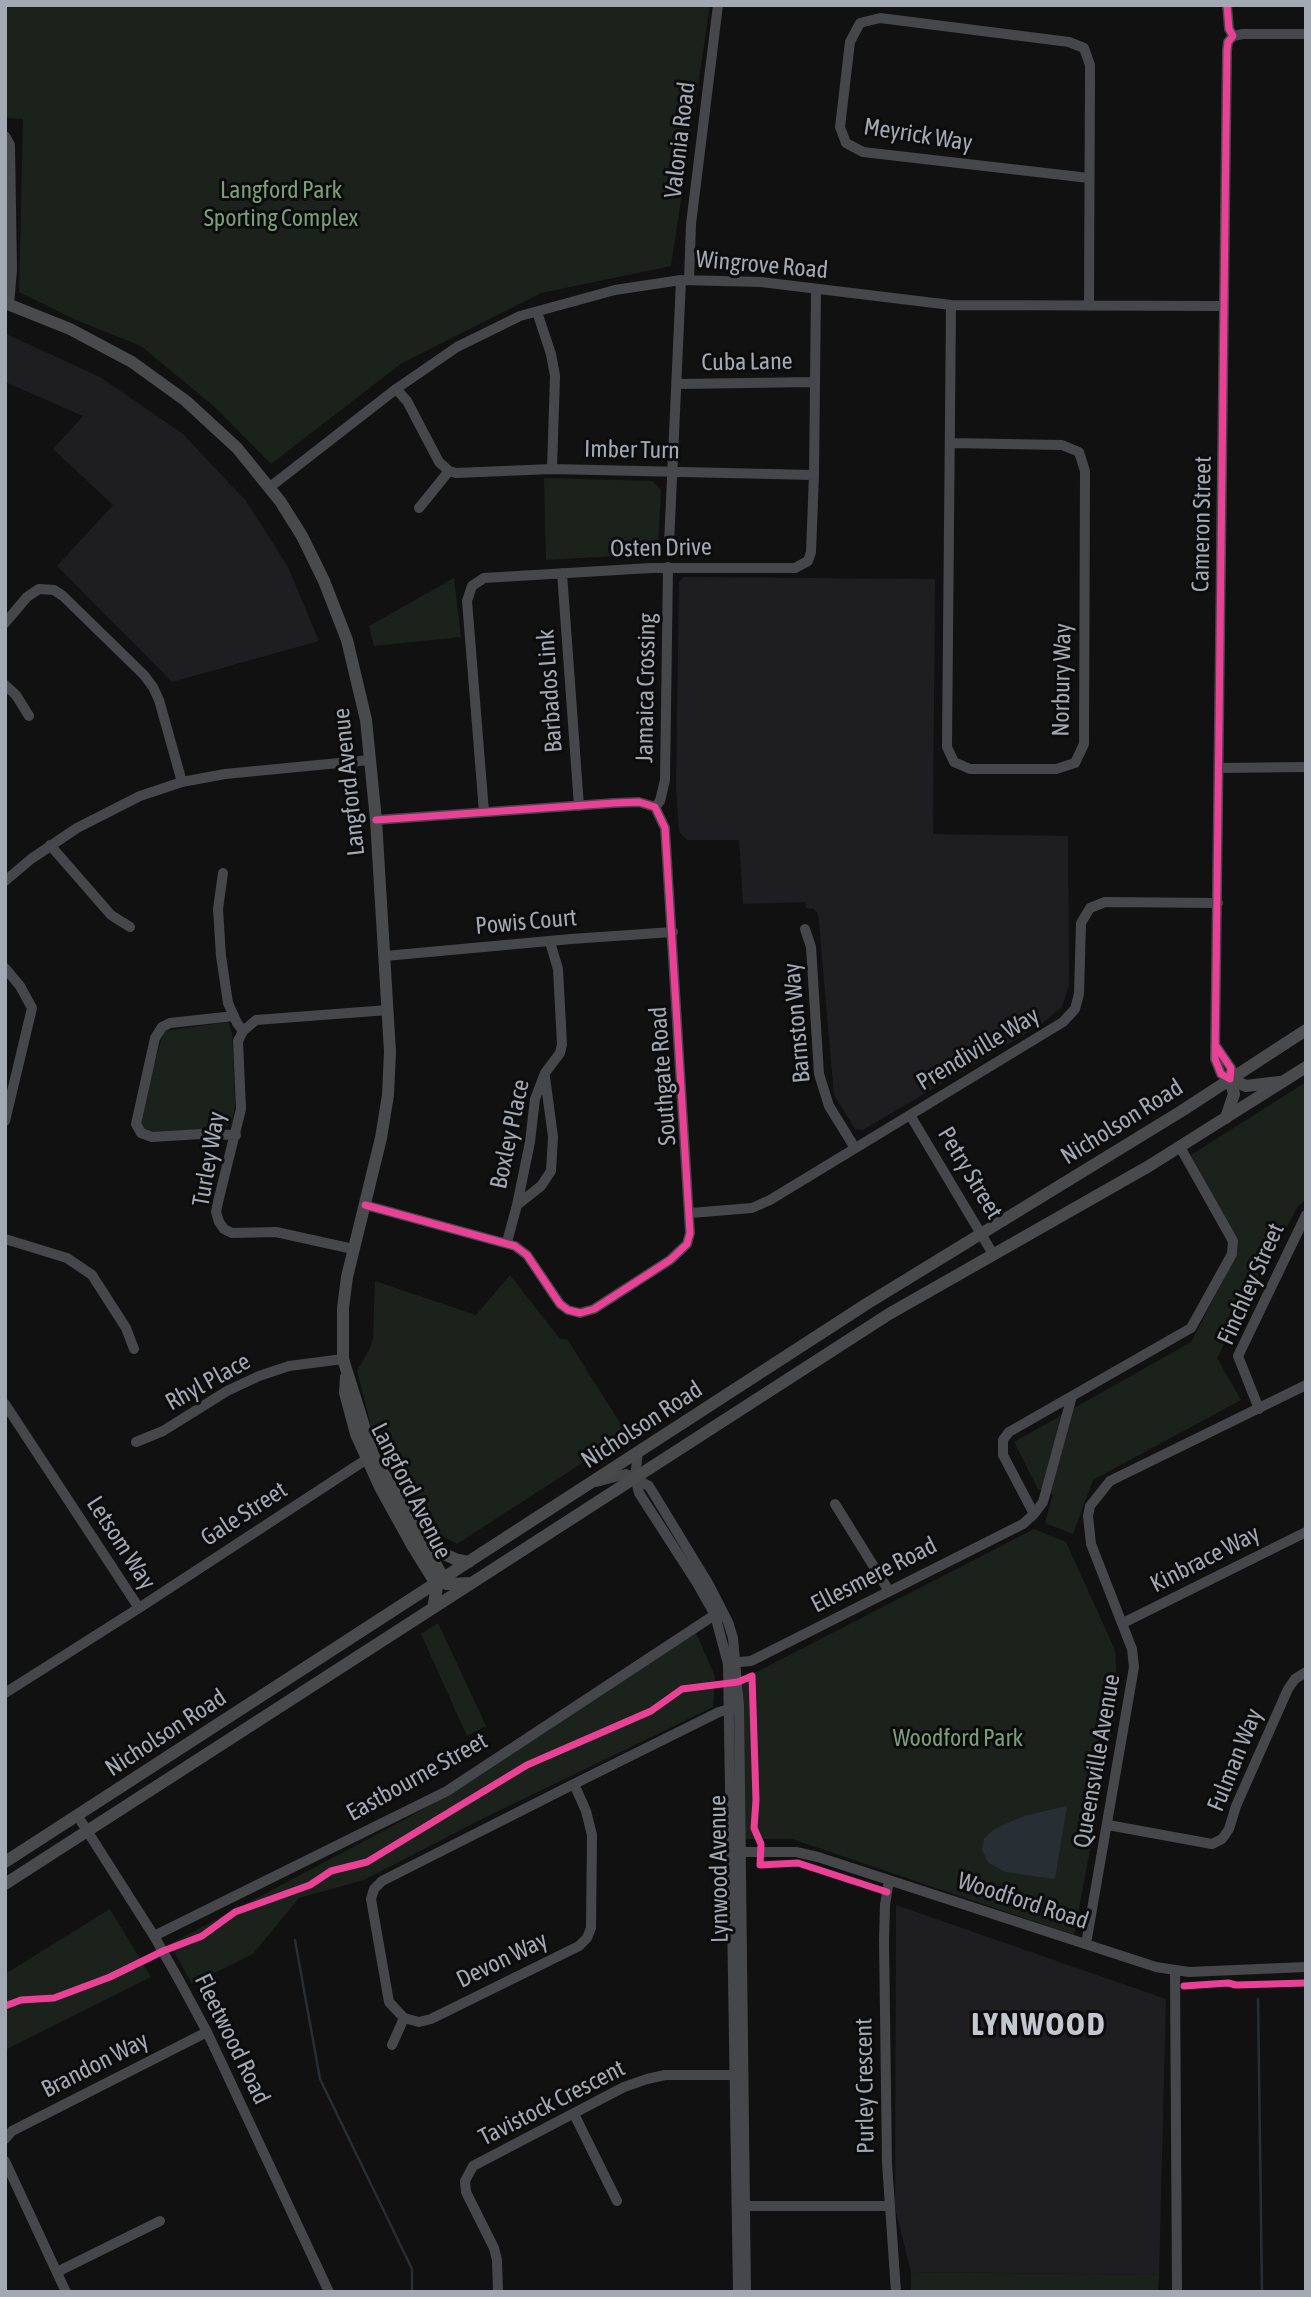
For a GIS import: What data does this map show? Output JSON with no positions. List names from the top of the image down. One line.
{"streets":{"main road":["Langford Avenue","Nicholson Road"],"street":["Meyrick Way","Valonia Road","Wingrove Road","Cuba Lane","Imber Turn","Cameron Street","Osten Drive","Norbury Way","Jamaica Crossing","Barbados Link","Powis Court","Barnston Way","Prendiville Way","Southgate Road","Boxley Place","Turley Way","Petry Street","Finchley Street","Rhyl Place","Gale Street","Letsom Way","Kinbrace Way","Ellesmere Road","Fulman Way","Queensville Avenue","Eastbourne Street","Lynwood Avenue","Woodford Road","Devon Way","Fleetwood Road","Brandon Way","Purley Crescent","Tavistock Crescent"]},"crossings":[["Meyrick Way","Wingrove Road"],["Valonia Road","Wingrove Road"],["Wingrove Road","Cameron Street"],["Wingrove Road","Osten Drive"],["Wingrove Road","Norbury Way"],["Wingrove Road","Langford Avenue"],["Cuba Lane","Osten Drive"],["Imber Turn","Osten Drive"],["Cameron Street","Prendiville Way"],["Cameron Street","Nicholson Road"],["Osten Drive","Jamaica Crossing"],["Osten Drive","Barbados Link"],["Jamaica Crossing","Southgate Road"],["Langford Avenue","Powis Court"],["Langford Avenue","Southgate Road"],["Langford Avenue","Nicholson Road"],["Langford Avenue","Turley Way"],["Langford Avenue","Rhyl Place"],["Langford Avenue","Gale Street"],["Powis Court","Southgate Road"],["Powis Court","Boxley Place"],["Barnston Way","Prendiville Way"],["Prendiville Way","Southgate Road"],["Prendiville Way","Petry Street"],["Southgate Road","Boxley Place"],["Nicholson Road","Petry Street"],["Nicholson Road","Lynwood Avenue"],["Nicholson Road","Fleetwood Road"],["Finchley Street","Queensville Avenue"],["Gale Street","Letsom Way"],["Kinbrace Way","Queensville Avenue"],["Ellesmere Road","Lynwood Avenue"],["Fulman Way","Queensville Avenue"],["Queensville Avenue","Woodford Road"],["Eastbourne Street","Lynwood Avenue"],["Eastbourne Street","Fleetwood Road"],["Lynwood Avenue","Woodford Road"],["Lynwood Avenue","Tavistock Crescent"],["Woodford Road","Purley Crescent"],["Fleetwood Road","Brandon Way"]],"districts":["LYNWOOD"],"parks":["Langford Park Sporting Complex","Woodford Park"]}
